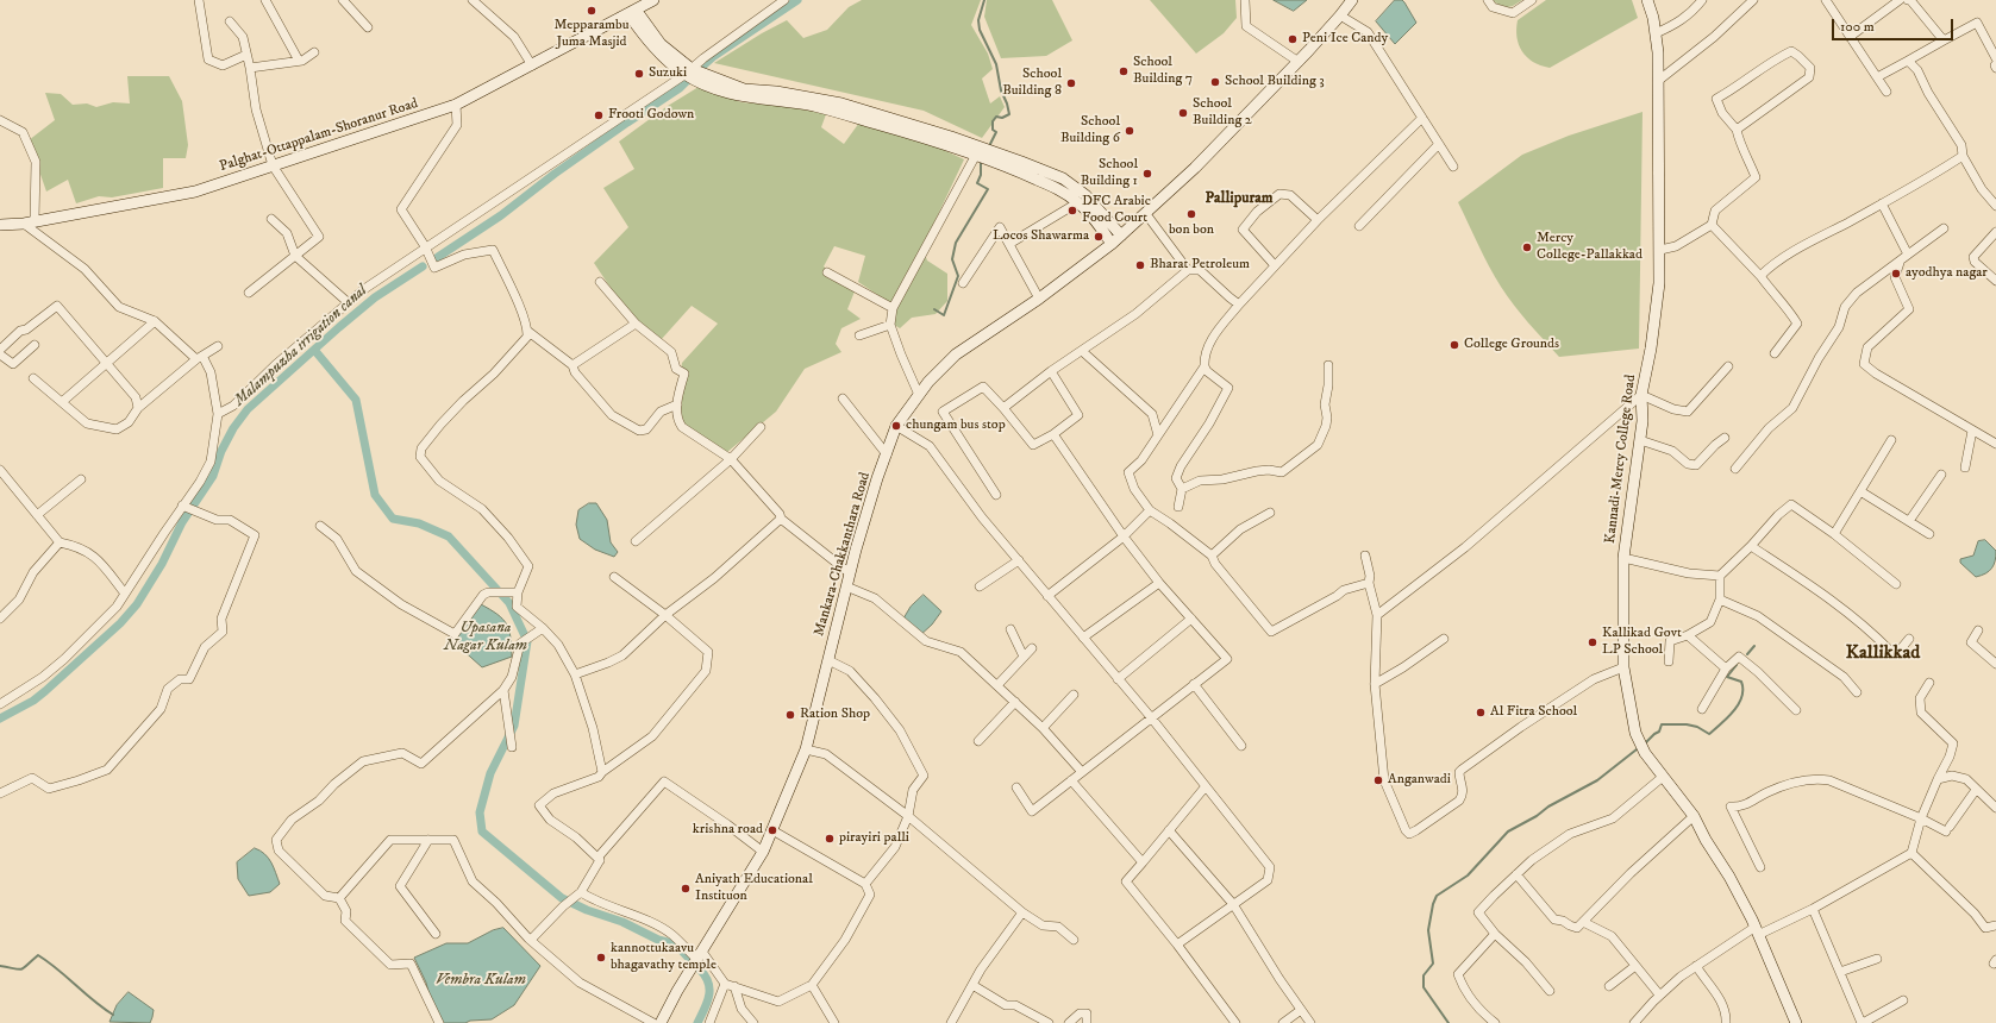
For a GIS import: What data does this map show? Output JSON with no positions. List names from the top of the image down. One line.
{"streets":{"main road":["Palghat-Ottappalam-Shoranur Road","Kannadi-Mercy College Road","Mankara-Chakkanthara Road"]},"districts":["Pallipuram","Kallikkad"],"water":["Malampuzha irrigation canal","Upasana Nagar Kulam","Vembra Kulam"],"places":["Mepparambu Juma Masjid","Peni Ice Candy","School Building 7","Suzuki","School Building 3","School Building 8","School Building 2","Frooti Godown","School Building 6","School Building 1","DFC Arabic Food Court","bon bon","Locos Shawarma","Mercy College-Pallakkad","Bharat Petroleum","ayodhya nagar","College Grounds","chungam bus stop","Kallikad Govt LP School","Al Fitra School","Ration Shop","Anganwadi","krishna road","pirayiri palli","Aniyath Educational Instituon","kannottukaavu bhagavathy temple"],"scale_bar":"100 m"}
